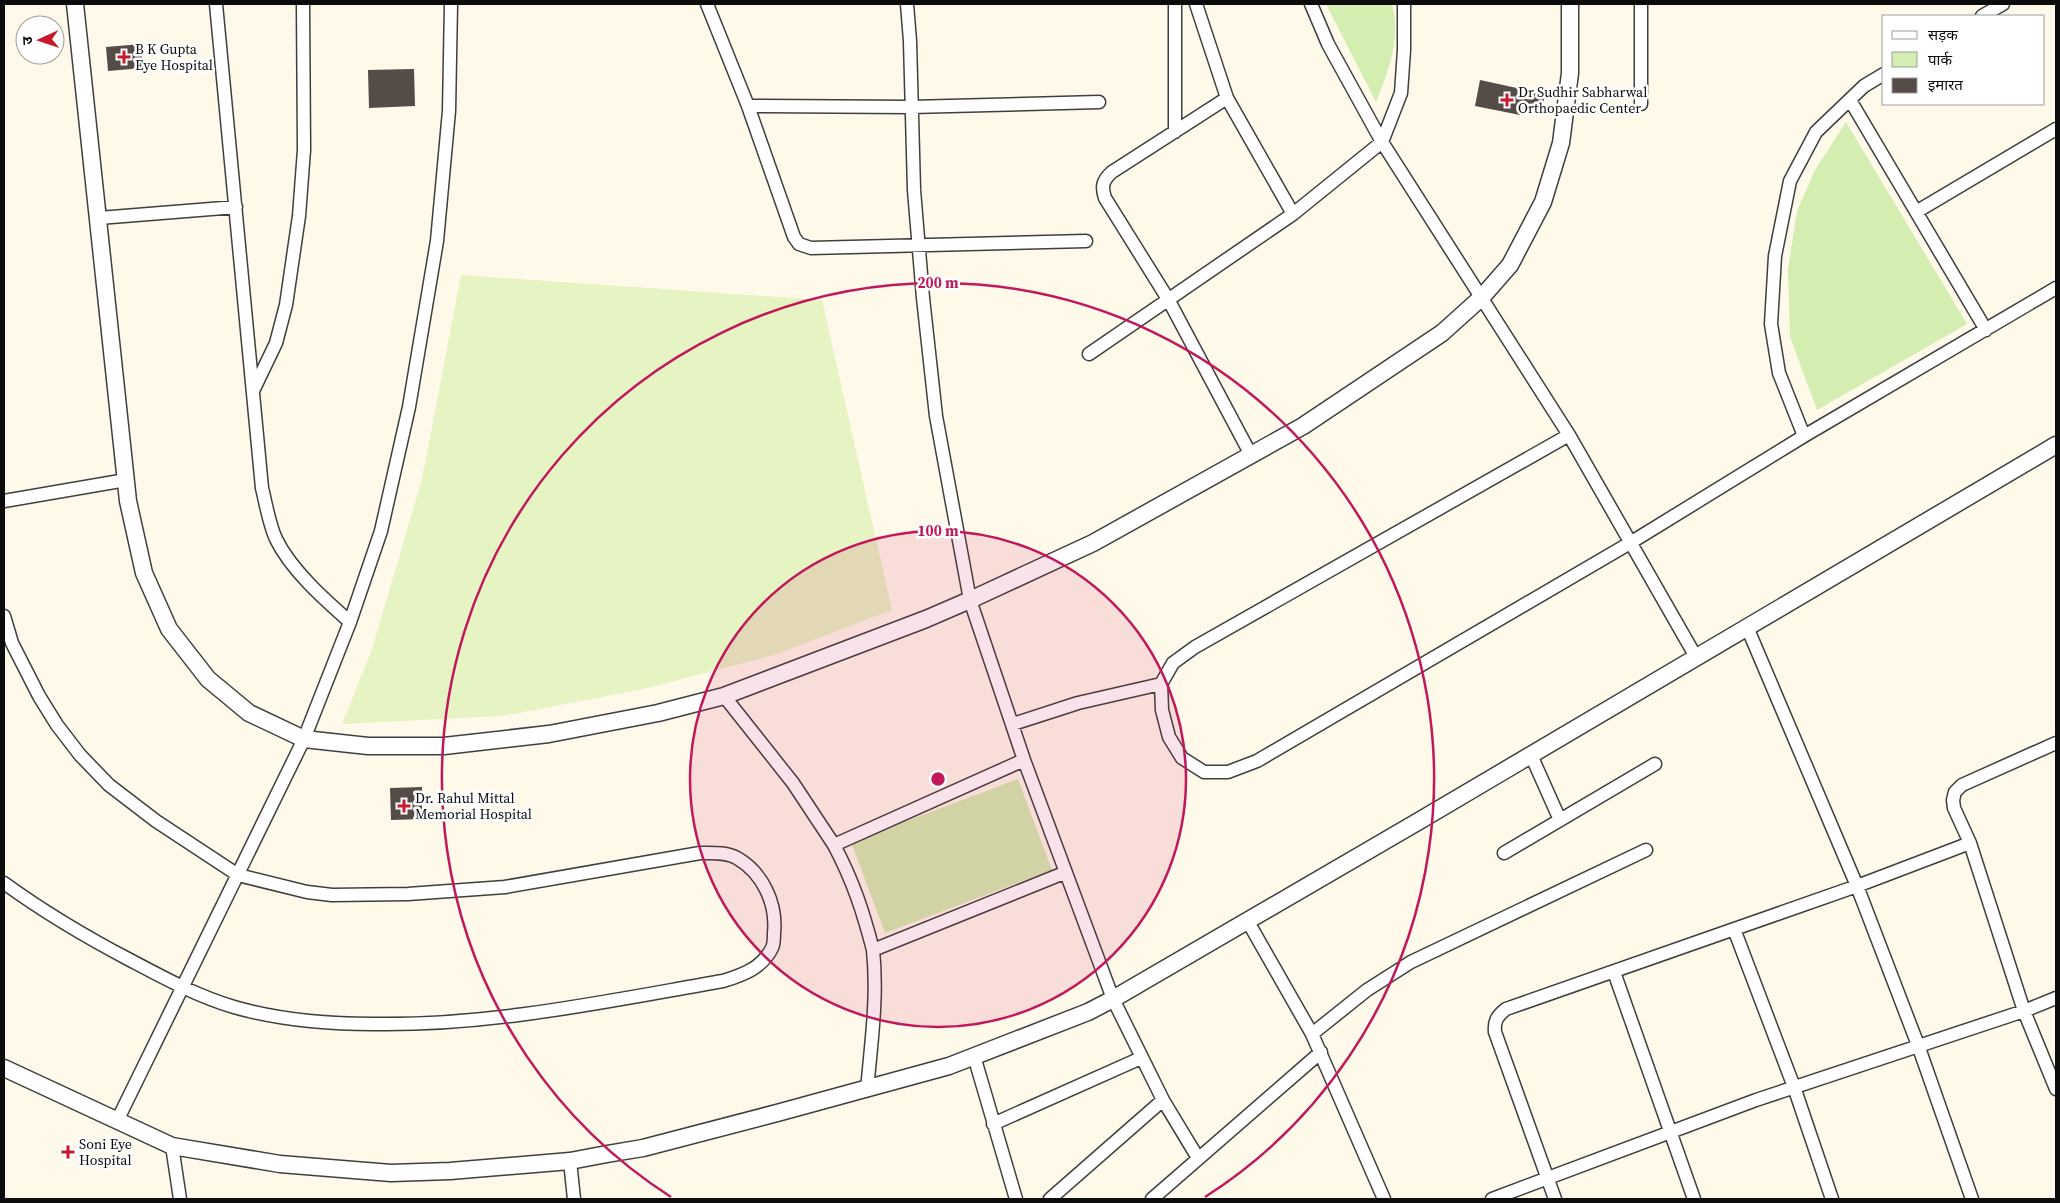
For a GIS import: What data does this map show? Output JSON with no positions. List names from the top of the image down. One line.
{"places":{"health":["B K Gupta Eye Hospital","Dr Sudhir Sabharwal Orthopaedic Center","Dr. Rahul Mittal Memorial Hospital","Soni Eye Hospital"]},"legend":["सड़क","पार्क","इमारत"],"north":"left","rings":["200 m","100 m"]}
